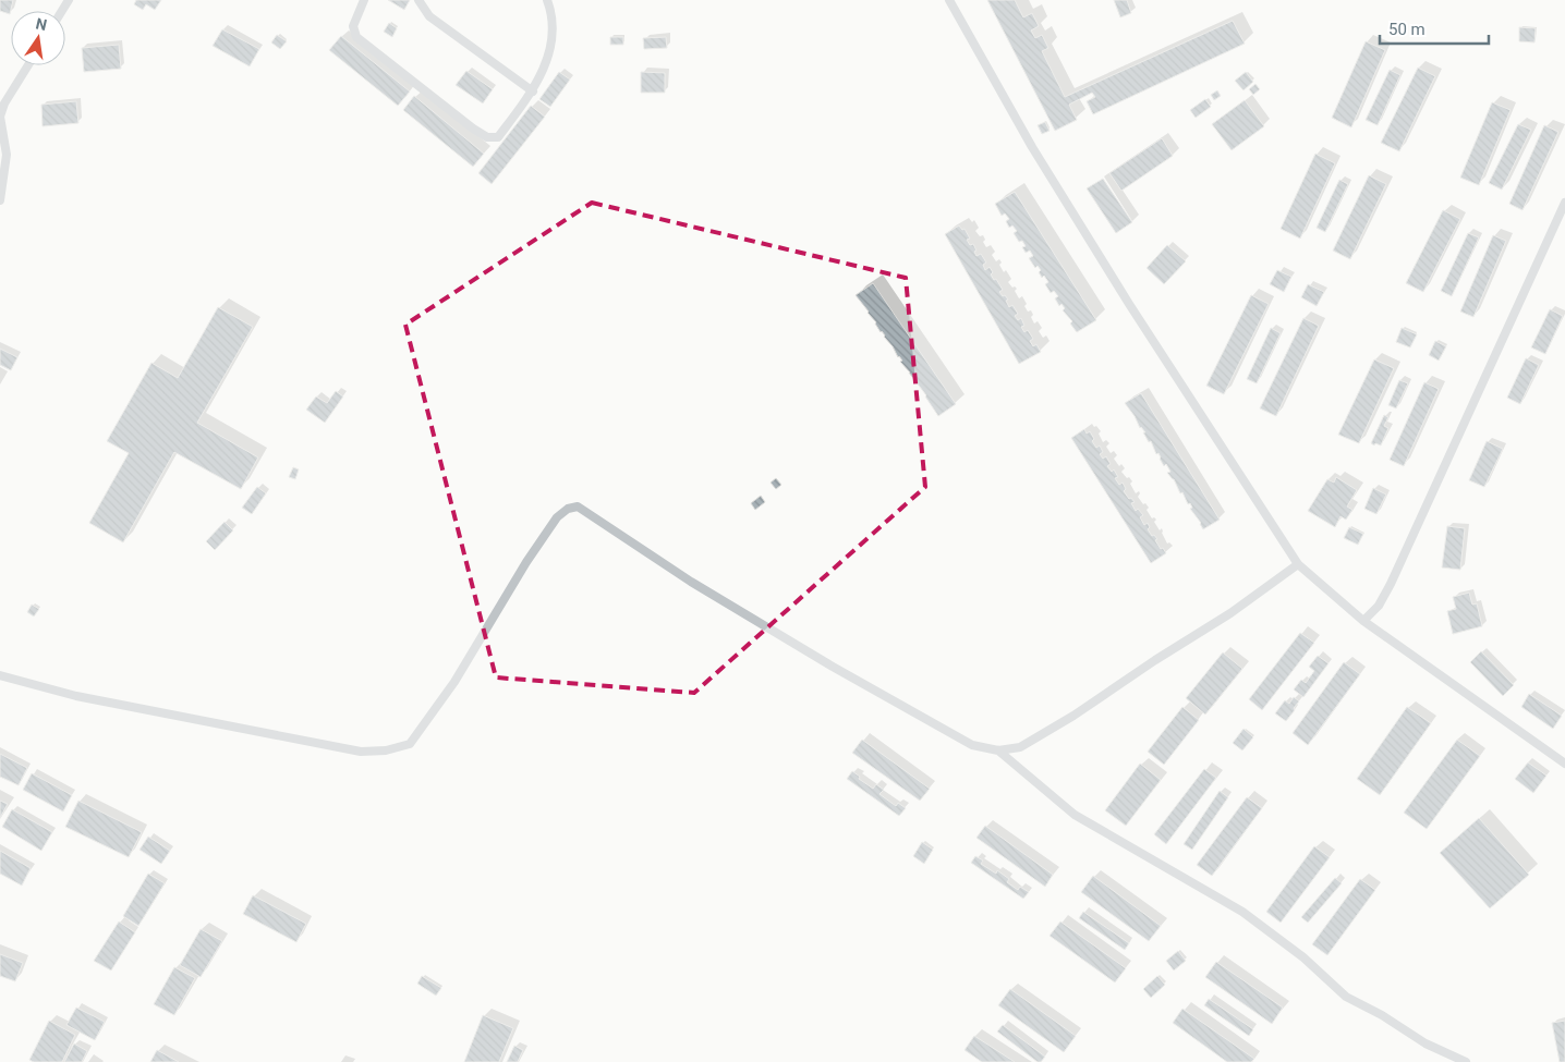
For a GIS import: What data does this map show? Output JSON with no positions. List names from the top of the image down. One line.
{"scale_bar":"50 m","north":"top"}
